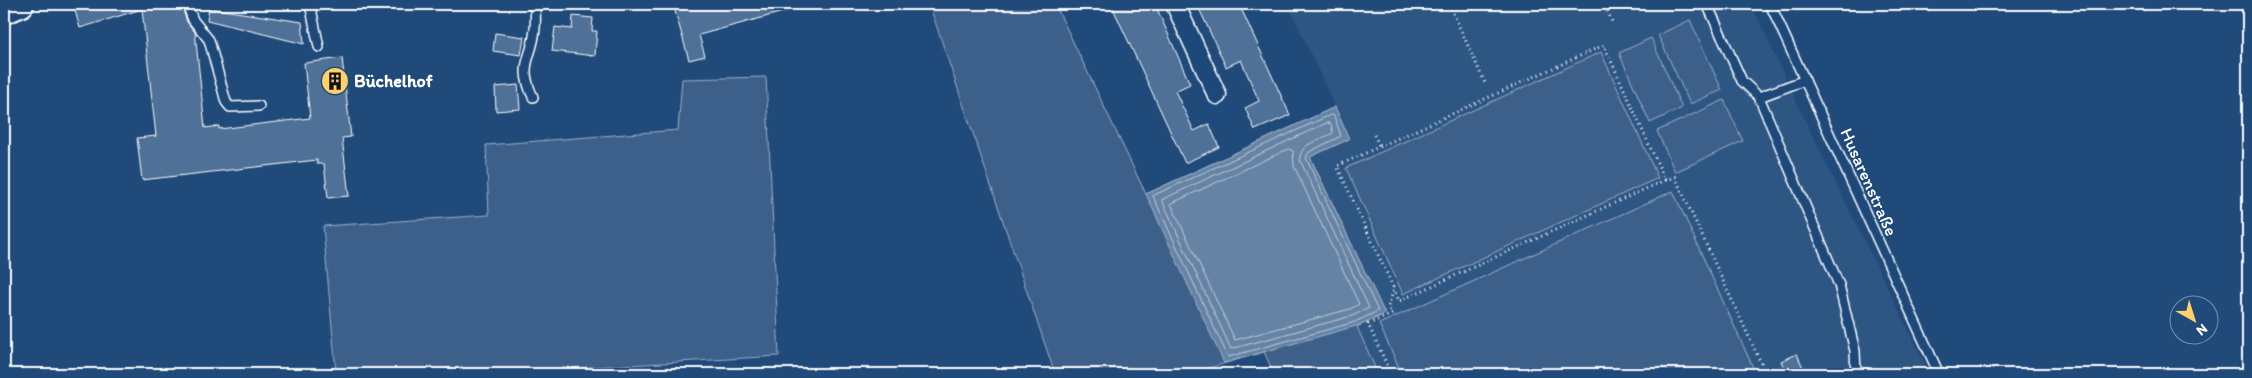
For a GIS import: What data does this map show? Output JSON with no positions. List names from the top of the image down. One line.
{"streets":{"lane":["Husarenstraße"]},"places":{"building":["Büchelhof"]},"north":"bottom right"}
